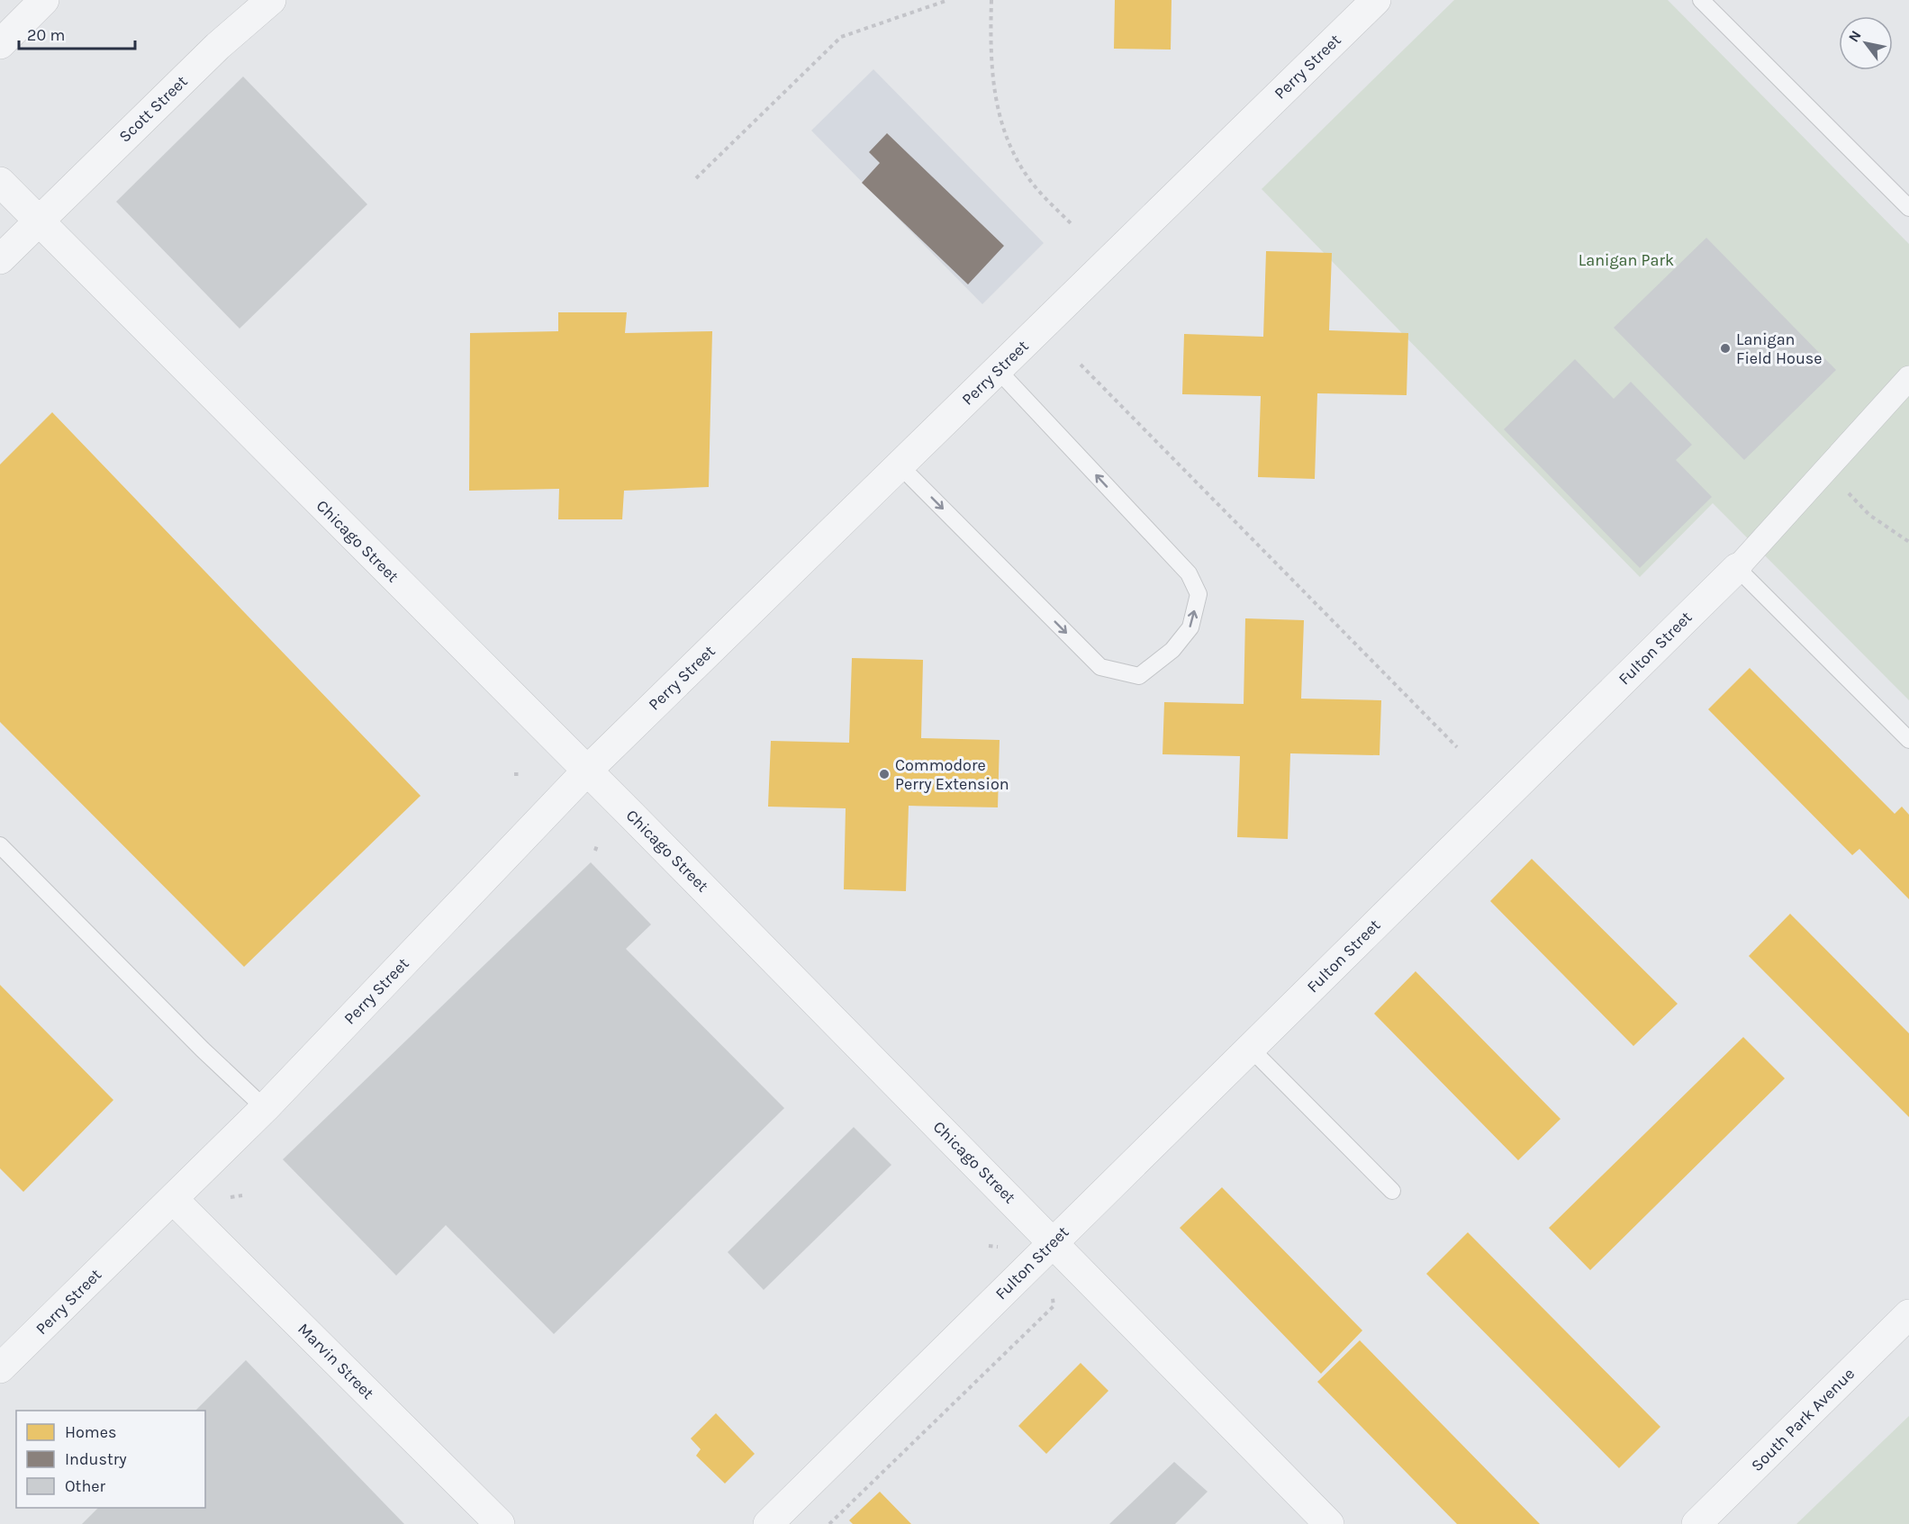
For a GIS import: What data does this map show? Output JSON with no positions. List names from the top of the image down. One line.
{"streets":{"street":["Perry Street","Scott Street","Chicago Street","Fulton Street","Marvin Street","South Park Avenue"]},"crossings":[["Perry Street","Chicago Street"],["Perry Street","Marvin Street"],["Scott Street","Chicago Street"],["Chicago Street","Fulton Street"]],"parks":["Lanigan Park"],"places":["Lanigan Field House","Commodore Perry Extension"],"legend":["Homes","Industry","Other"],"scale_bar":"20 m","north":"top left"}
